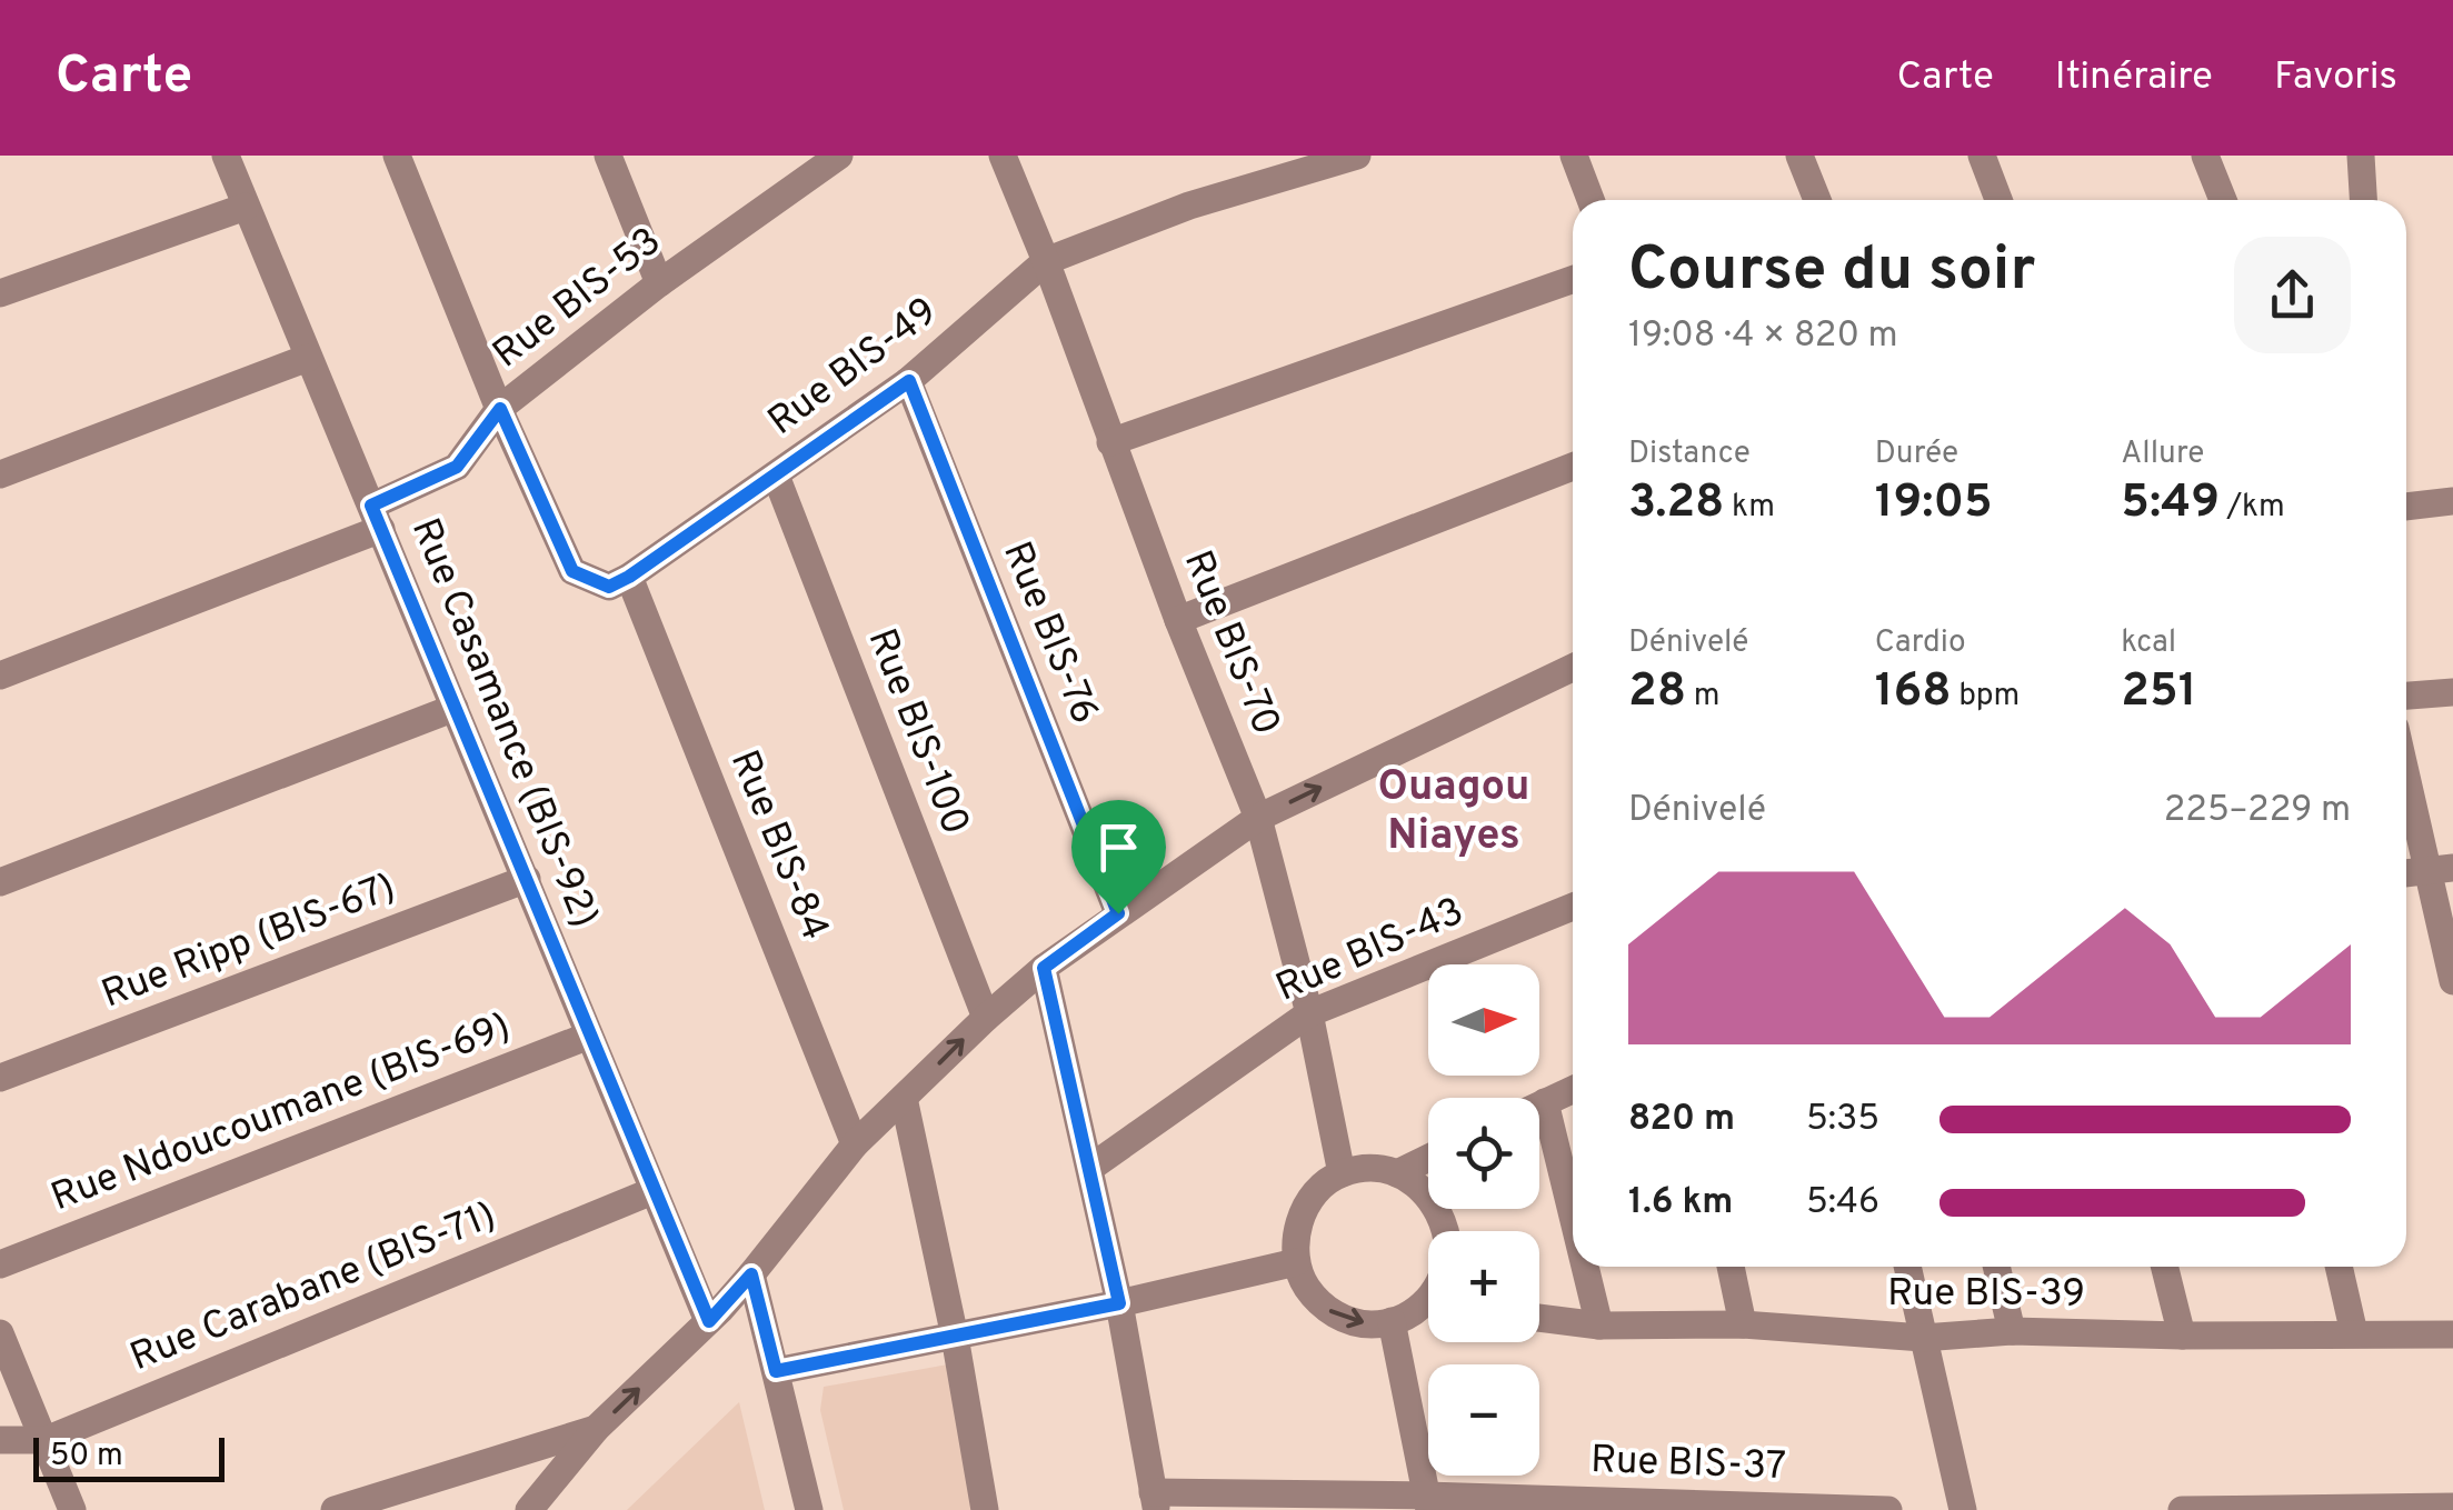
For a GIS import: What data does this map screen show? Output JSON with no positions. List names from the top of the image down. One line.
{"streets":{"street":["Rue BIS-53","Rue BIS-49","Rue BIS-76","Rue BIS-70","Rue Casamance (BIS-92)","Rue BIS-100","Rue BIS-84","Rue Ripp (BIS-67)","Rue BIS-43","Rue Ndoucoumane (BIS-69)","Rue Carabane (BIS-71)","Rue BIS-39","Rue BIS-37"]},"crossings":[["Rue BIS-53","Rue Casamance (BIS-92)"],["Rue BIS-49","Rue BIS-76"],["Rue BIS-49","Rue BIS-70"],["Rue BIS-49","Rue BIS-100"],["Rue BIS-49","Rue BIS-84"],["Rue BIS-70","Rue BIS-43"],["Rue Casamance (BIS-92)","Rue Ripp (BIS-67)"],["Rue Casamance (BIS-92)","Rue Ndoucoumane (BIS-69)"],["Rue Casamance (BIS-92)","Rue Carabane (BIS-71)"]],"districts":["Ouagou Niayes"],"scale_bar":"50 m","north":"right","page":{"header":"Carte","nav":["Carte","Itinéraire","Favoris"],"heading":["Course du soir","19:08 · 4 × 820 m"],"stats":[["Distance","3.28 km"],["Durée","19:05"],["Allure","5:49 /km"],["Dénivelé","28 m"],["Cardio","168 bpm"],["kcal","251"]],"chart":["Dénivelé","225–229 m"],"map_buttons":["+","−"],"list":[{"name":"820 m","note":"5:35"},{"name":"1.6 km","note":"5:46"}],"scale":"50 m"}}
